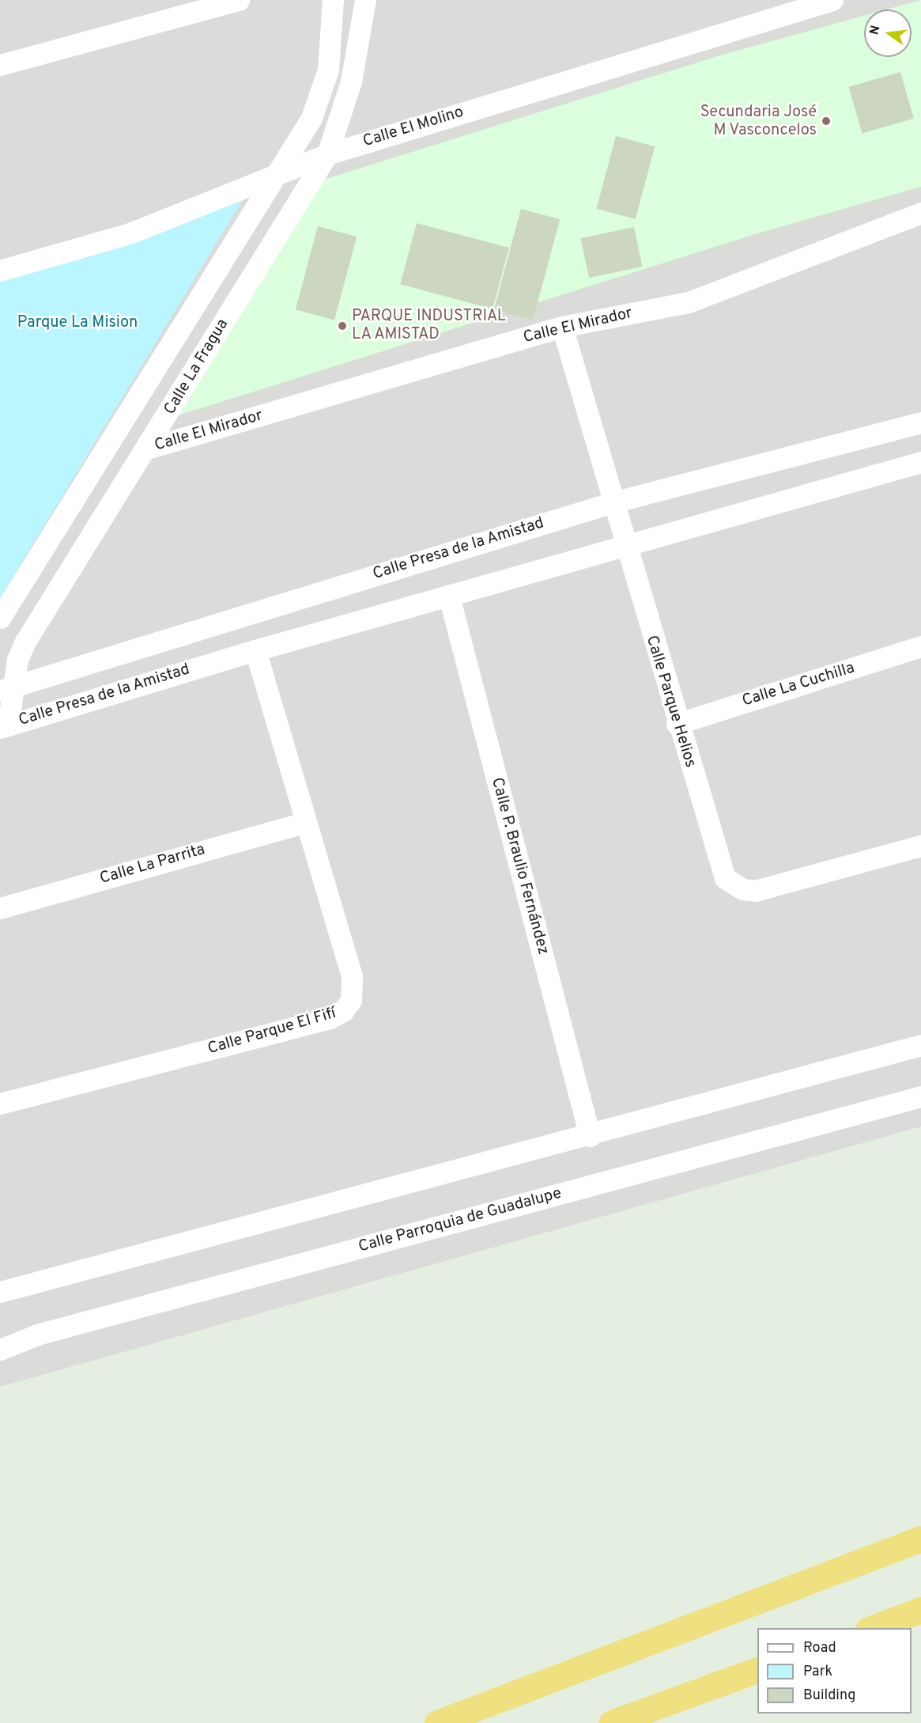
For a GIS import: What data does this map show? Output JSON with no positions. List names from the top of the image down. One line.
{"streets":{"street":["Calle El Molino","Calle El Mirador","Calle La Fragua","Calle Presa de la Amistad","Calle La Cuchilla","Calle Parque Helios","Calle La Parrita","Calle P. Braulio Fernández","Calle Parque El Fifí","Calle Parroquia de Guadalupe"]},"crossings":[["Calle El Molino","Calle La Fragua"],["Calle El Mirador","Calle La Fragua"],["Calle El Mirador","Calle Parque Helios"],["Calle La Fragua","Calle Presa de la Amistad"],["Calle Presa de la Amistad","Calle Parque Helios"],["Calle Presa de la Amistad","Calle P. Braulio Fernández"],["Calle Presa de la Amistad","Calle Parque El Fifí"],["Calle La Cuchilla","Calle Parque Helios"],["Calle La Parrita","Calle Parque El Fifí"]],"parks":["Parque La Mision"],"places":["Secundaria José M Vasconcelos","PARQUE INDUSTRIAL LA AMISTAD"],"legend":["Road","Park","Building"],"north":"left"}
